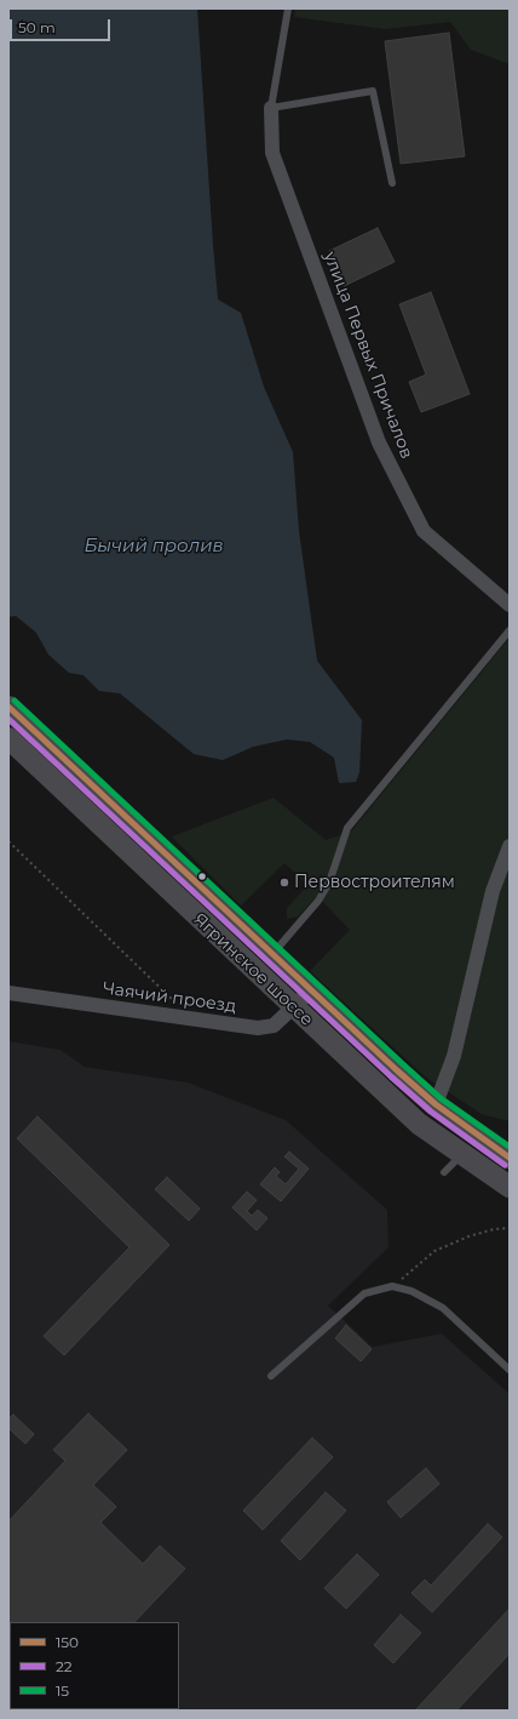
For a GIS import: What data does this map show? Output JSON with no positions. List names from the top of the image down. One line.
{"streets":{"main road":["Ягринское шоссе"],"street":["улица Первых Причалов","Чаячий проезд"]},"crossings":[["Ягринское шоссе","Чаячий проезд"]],"water":["Бычий пролив"],"places":["Первостроителям"],"lines":["transit line 15","transit line 150","transit line 22"],"legend":["150","22","15"],"scale_bar":"50 m"}
